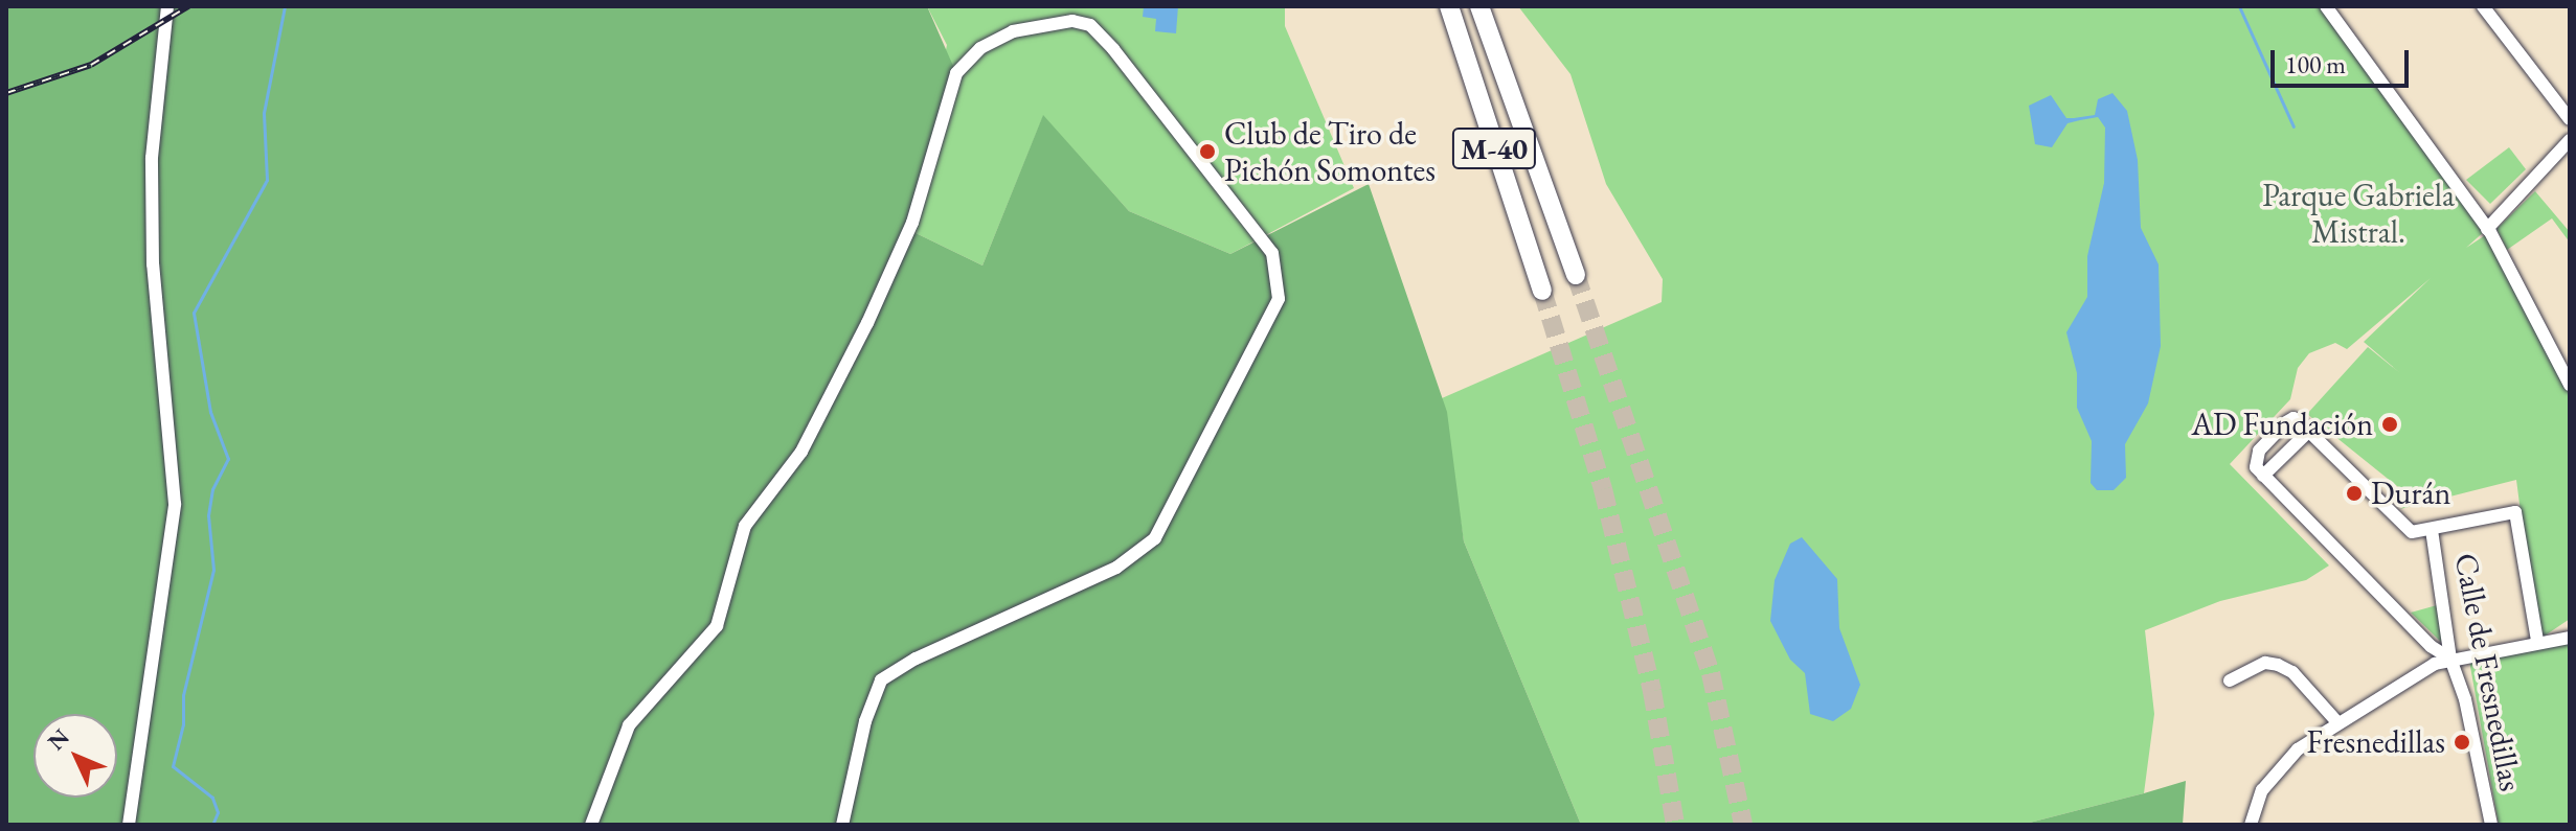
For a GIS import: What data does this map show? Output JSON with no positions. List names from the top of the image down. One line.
{"streets":{"highway":["M-40"],"street":["Calle de Fresnedillas"]},"parks":["Parque Gabriela Mistral."],"places":["Club de Tiro de Pichón Somontes","AD Fundación","Durán","Fresnedillas"],"scale_bar":"100 m","north":"top left"}
